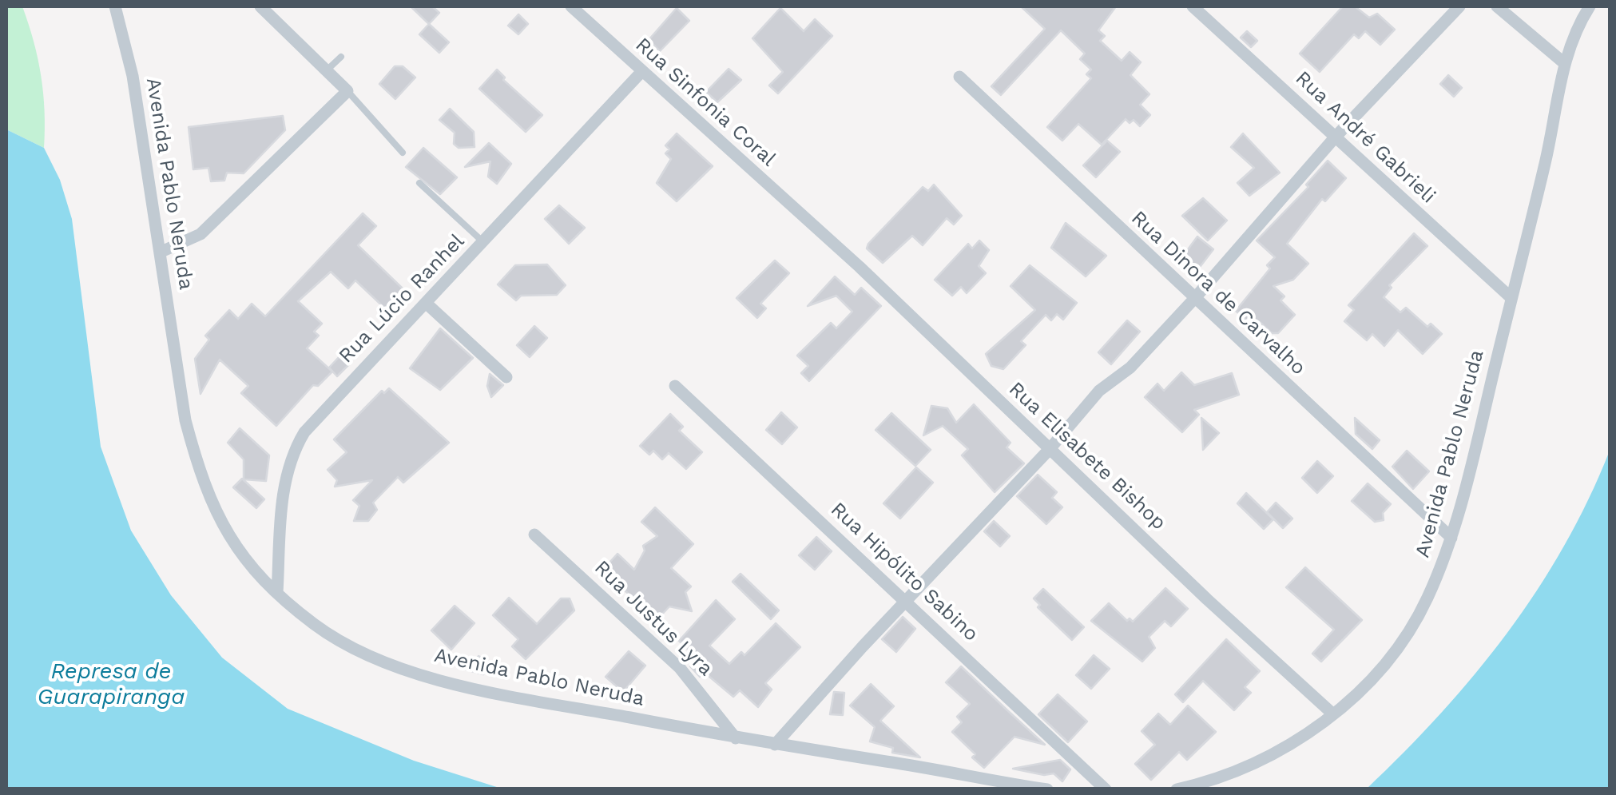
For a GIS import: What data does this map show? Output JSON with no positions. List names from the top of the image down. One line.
{"streets":{"street":["Rua Sinfonia Coral","Rua André Gabrieli","Avenida Pablo Neruda","Rua Dinora de Carvalho","Rua Lúcio Ranhel","Rua Elisabete Bishop","Rua Hipólito Sabino","Rua Justus Lyra"]},"crossings":[["Rua Sinfonia Coral","Rua Lúcio Ranhel"],["Rua Sinfonia Coral","Rua Elisabete Bishop"],["Rua André Gabrieli","Avenida Pablo Neruda"],["Avenida Pablo Neruda","Rua Dinora de Carvalho"],["Avenida Pablo Neruda","Rua Lúcio Ranhel"],["Avenida Pablo Neruda","Rua Elisabete Bishop"],["Avenida Pablo Neruda","Rua Justus Lyra"]],"water":["Represa de Guarapiranga"]}
